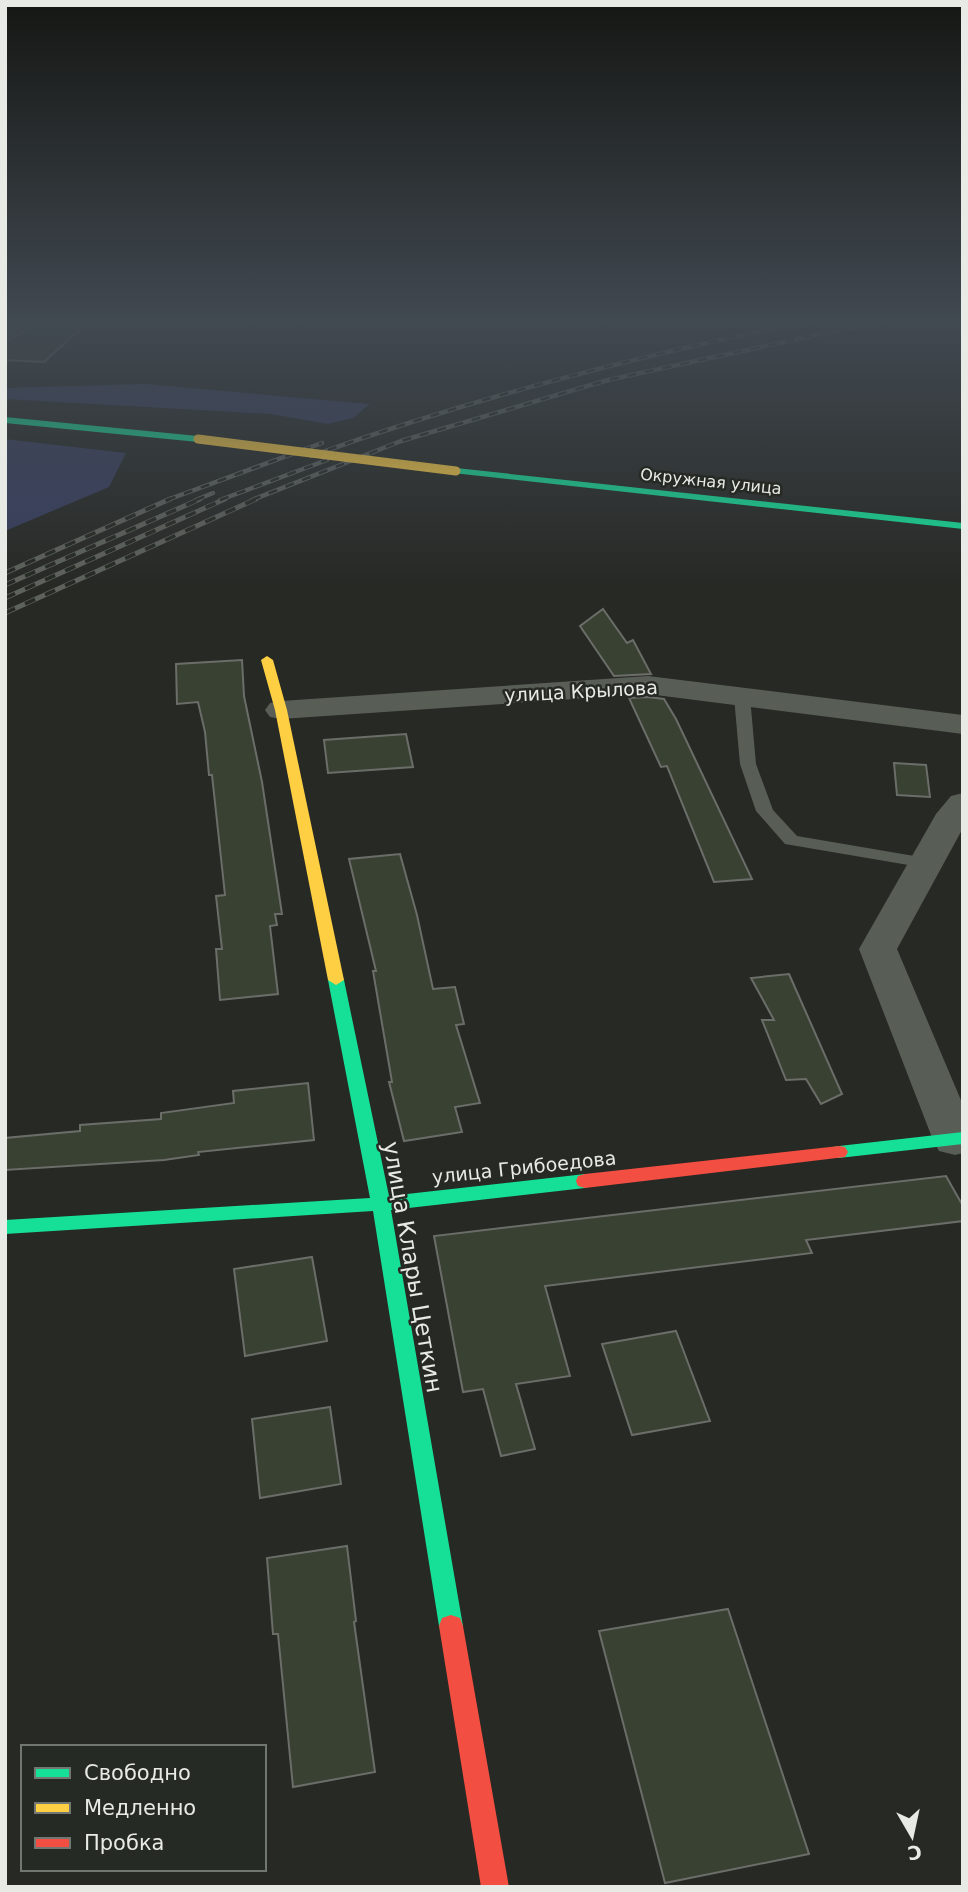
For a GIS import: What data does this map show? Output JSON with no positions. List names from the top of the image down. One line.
{"streets":{"main road":["Окружная улица","улица Грибоедова","улица Клары Цеткин"],"street":["улица Крылова"]},"crossings":[["улица Крылова","улица Клары Цеткин"],["улица Грибоедова","улица Клары Цеткин"]],"legend":["Свободно","Медленно","Пробка"],"north":"bottom"}
